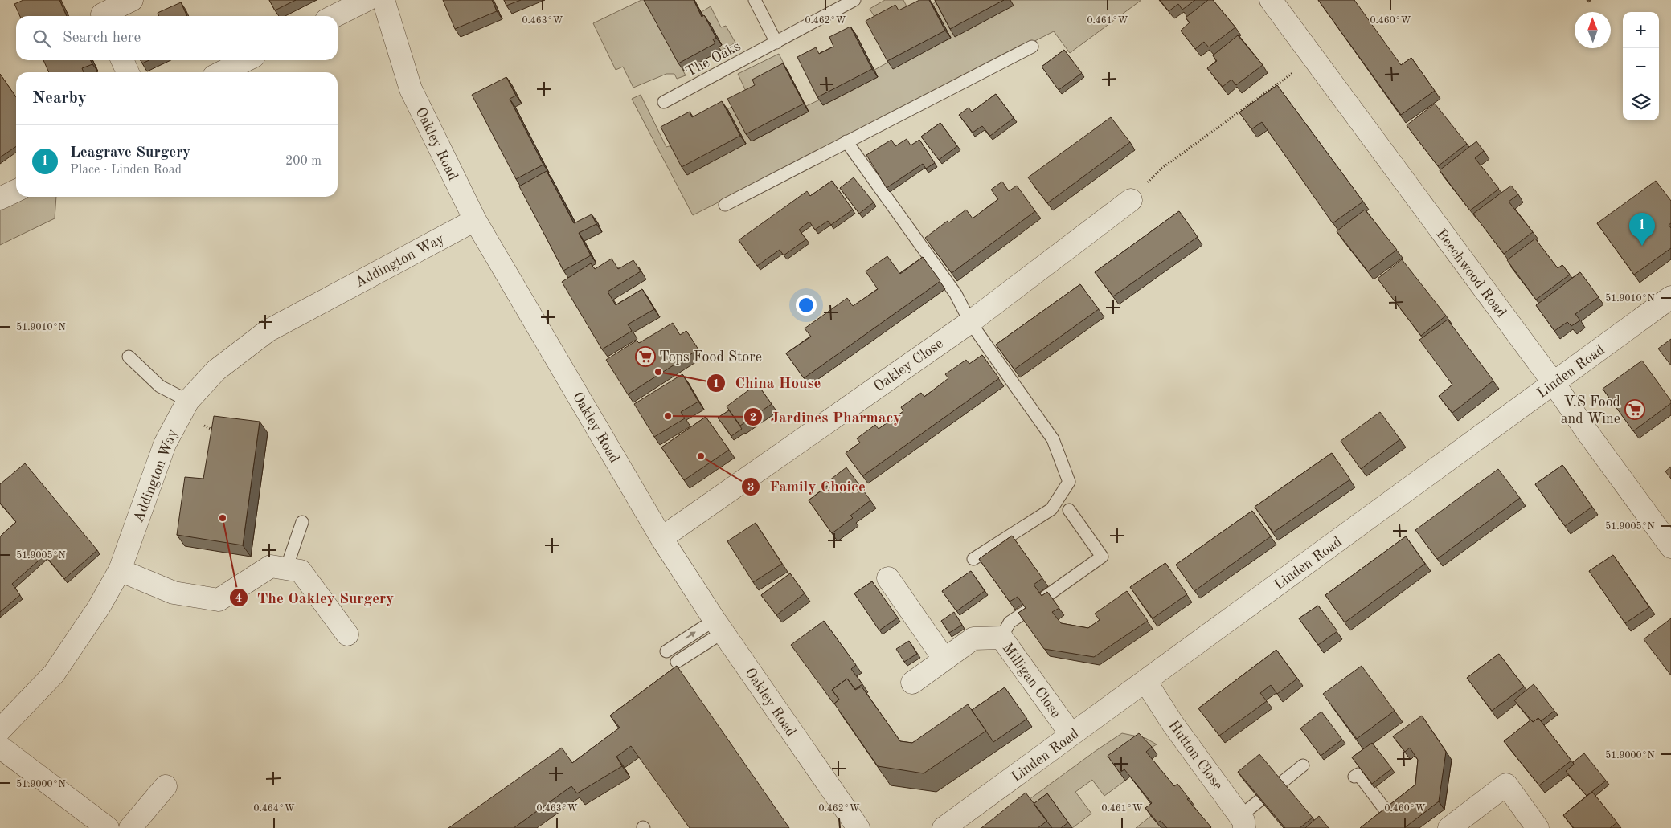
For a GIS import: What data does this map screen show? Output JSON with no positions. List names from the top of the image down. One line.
{"streets":{"street":["Oakley Road","Addington Way","Beechwood Road","Oakley Close","Linden Road","Milligan Close","Hutton Close"],"lane":["The Oaks"]},"crossings":[["Oakley Road","Addington Way"],["Oakley Road","Oakley Close"],["Beechwood Road","Linden Road"],["Linden Road","Milligan Close"],["Linden Road","Hutton Close"]],"places":{"supermarket":["Tops Food Store","V.S Food and Wine"],"other":["China House","Jardines Pharmacy","Family Choice","The Oakley Surgery"]},"north":"top","page":{"map_buttons":["+","−"],"search":"Search here","heading":"Nearby","list":[{"mark":"1","name":"Leagrave Surgery","note":"Place · Linden Road","value":"200 m"}],"pins":"1"},"coordinates":["0.463°W","0.462°W","0.461°W","0.460°W","51.9010°N","51.9005°N","51.9000°N","0.464°W"]}
